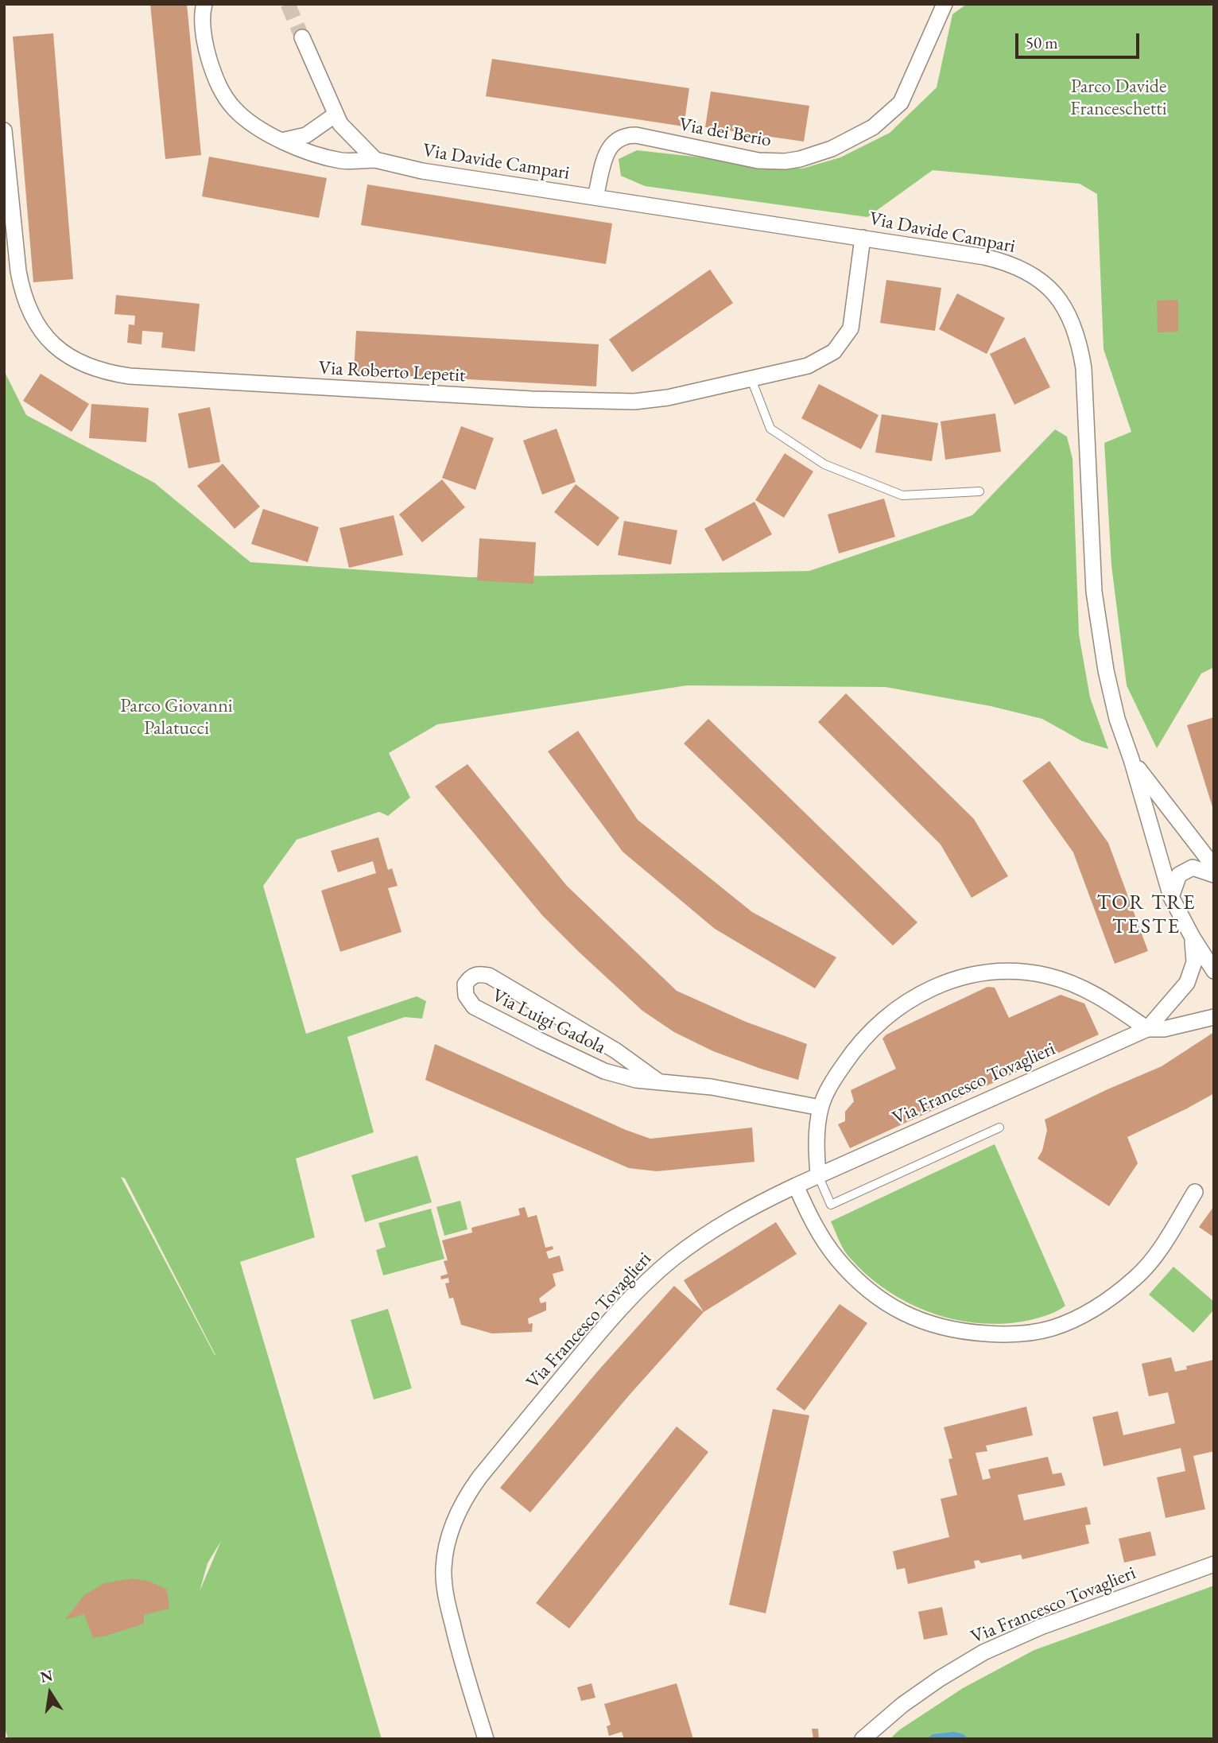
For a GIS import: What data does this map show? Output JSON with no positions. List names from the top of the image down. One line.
{"streets":{"street":["Via dei Berio","Via Davide Campari","Via Roberto Lepetit","Via Luigi Gadola","Via Francesco Tovaglieri"]},"crossings":[["Via dei Berio","Via Davide Campari"],["Via Davide Campari","Via Roberto Lepetit"]],"districts":["TOR TRE TESTE"],"parks":["Parco Davide Franceschetti","Parco Giovanni Palatucci"],"scale_bar":"50 m","north":"top"}
